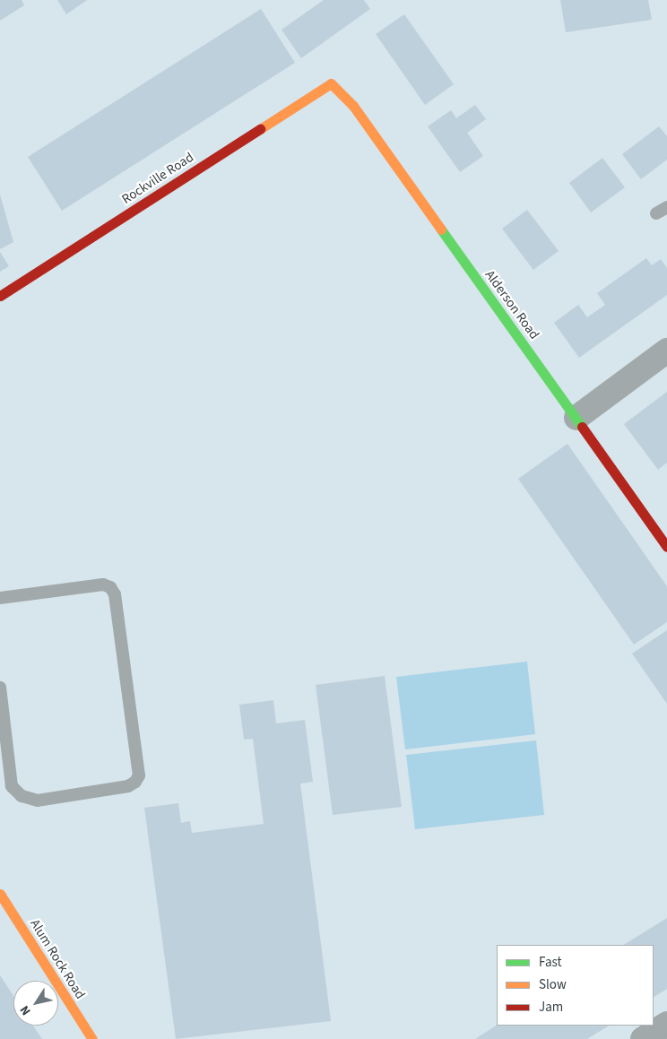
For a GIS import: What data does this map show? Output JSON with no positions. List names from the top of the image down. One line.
{"streets":{"street":["Rockville Road","Alderson Road","Alum Rock Road"]},"crossings":[["Rockville Road","Alderson Road"]],"legend":["Fast","Slow","Jam"],"north":"bottom left"}
